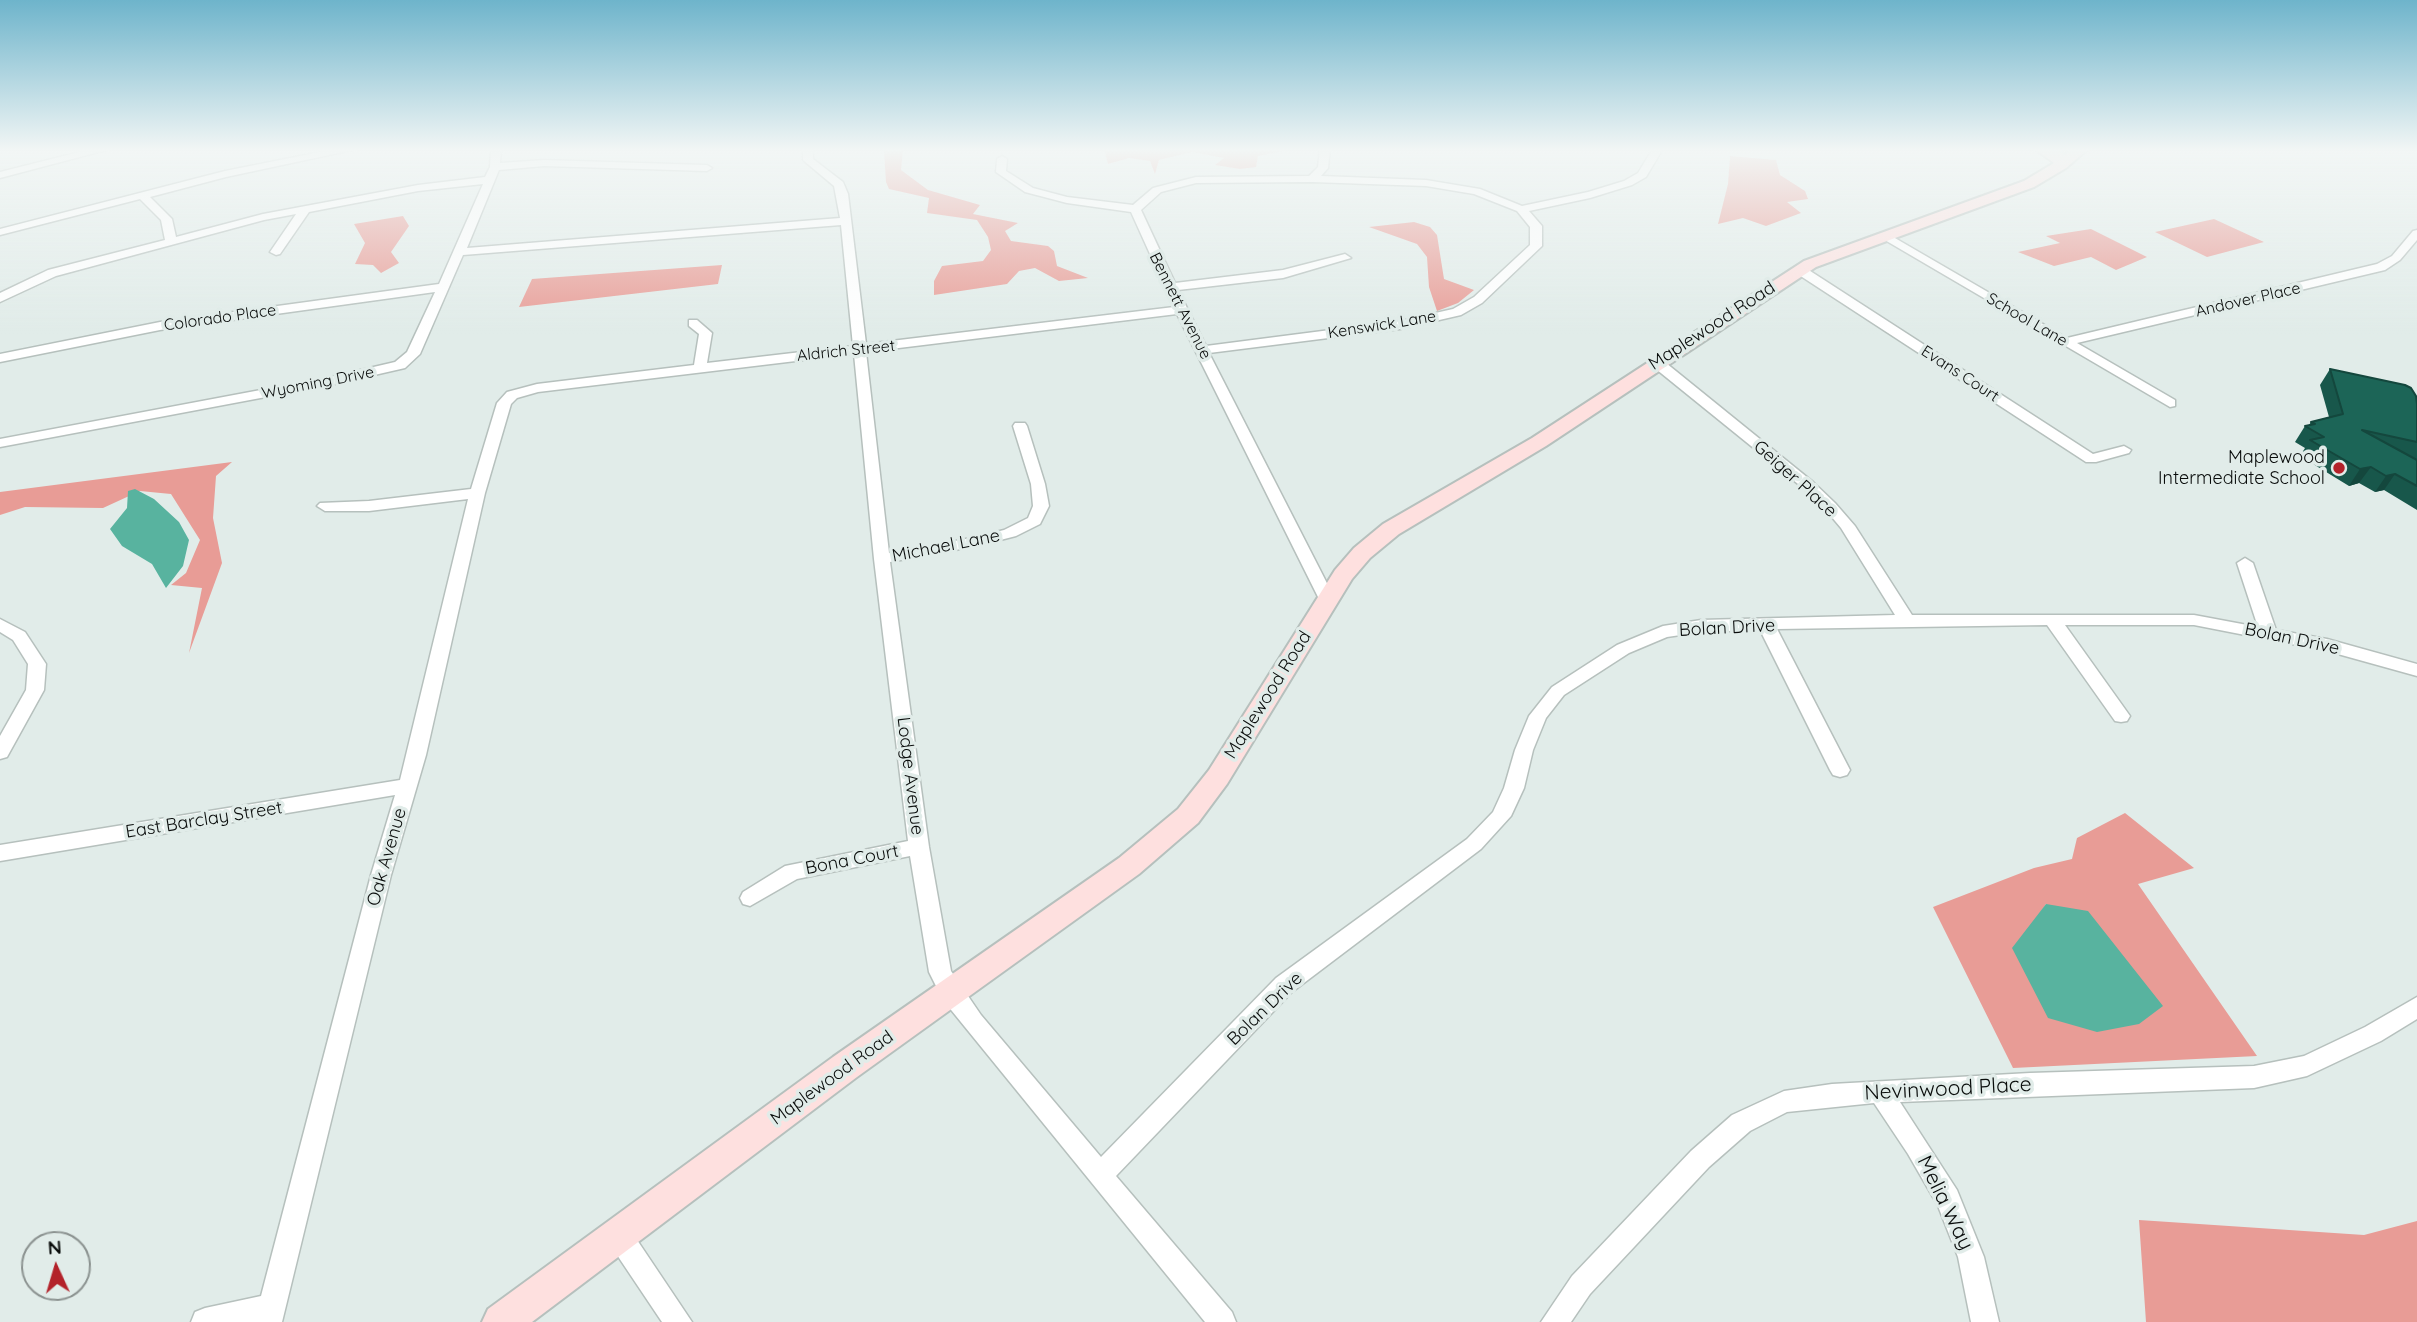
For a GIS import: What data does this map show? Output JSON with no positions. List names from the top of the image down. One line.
{"streets":{"street":["Andover Place","Bennett Avenue","Colorado Place","School Lane","Kenswick Lane","Maplewood Road","Aldrich Street","Evans Court","Wyoming Drive","Geiger Place","Michael Lane","Bolan Drive","Lodge Avenue","East Barclay Street","Oak Avenue","Bona Court","Nevinwood Place","Melia Way"]},"crossings":[["Andover Place","School Lane"],["Bennett Avenue","Kenswick Lane"],["Bennett Avenue","Maplewood Road"],["Bennett Avenue","Aldrich Street"],["Colorado Place","Wyoming Drive"],["School Lane","Maplewood Road"],["Maplewood Road","Evans Court"],["Maplewood Road","Geiger Place"],["Maplewood Road","Lodge Avenue"],["Aldrich Street","Lodge Avenue"],["Aldrich Street","Oak Avenue"],["Geiger Place","Bolan Drive"],["Michael Lane","Lodge Avenue"],["Bolan Drive","Lodge Avenue"],["Lodge Avenue","Bona Court"],["East Barclay Street","Oak Avenue"],["Nevinwood Place","Melia Way"]],"places":["Maplewood Intermediate School"],"north":"top"}
